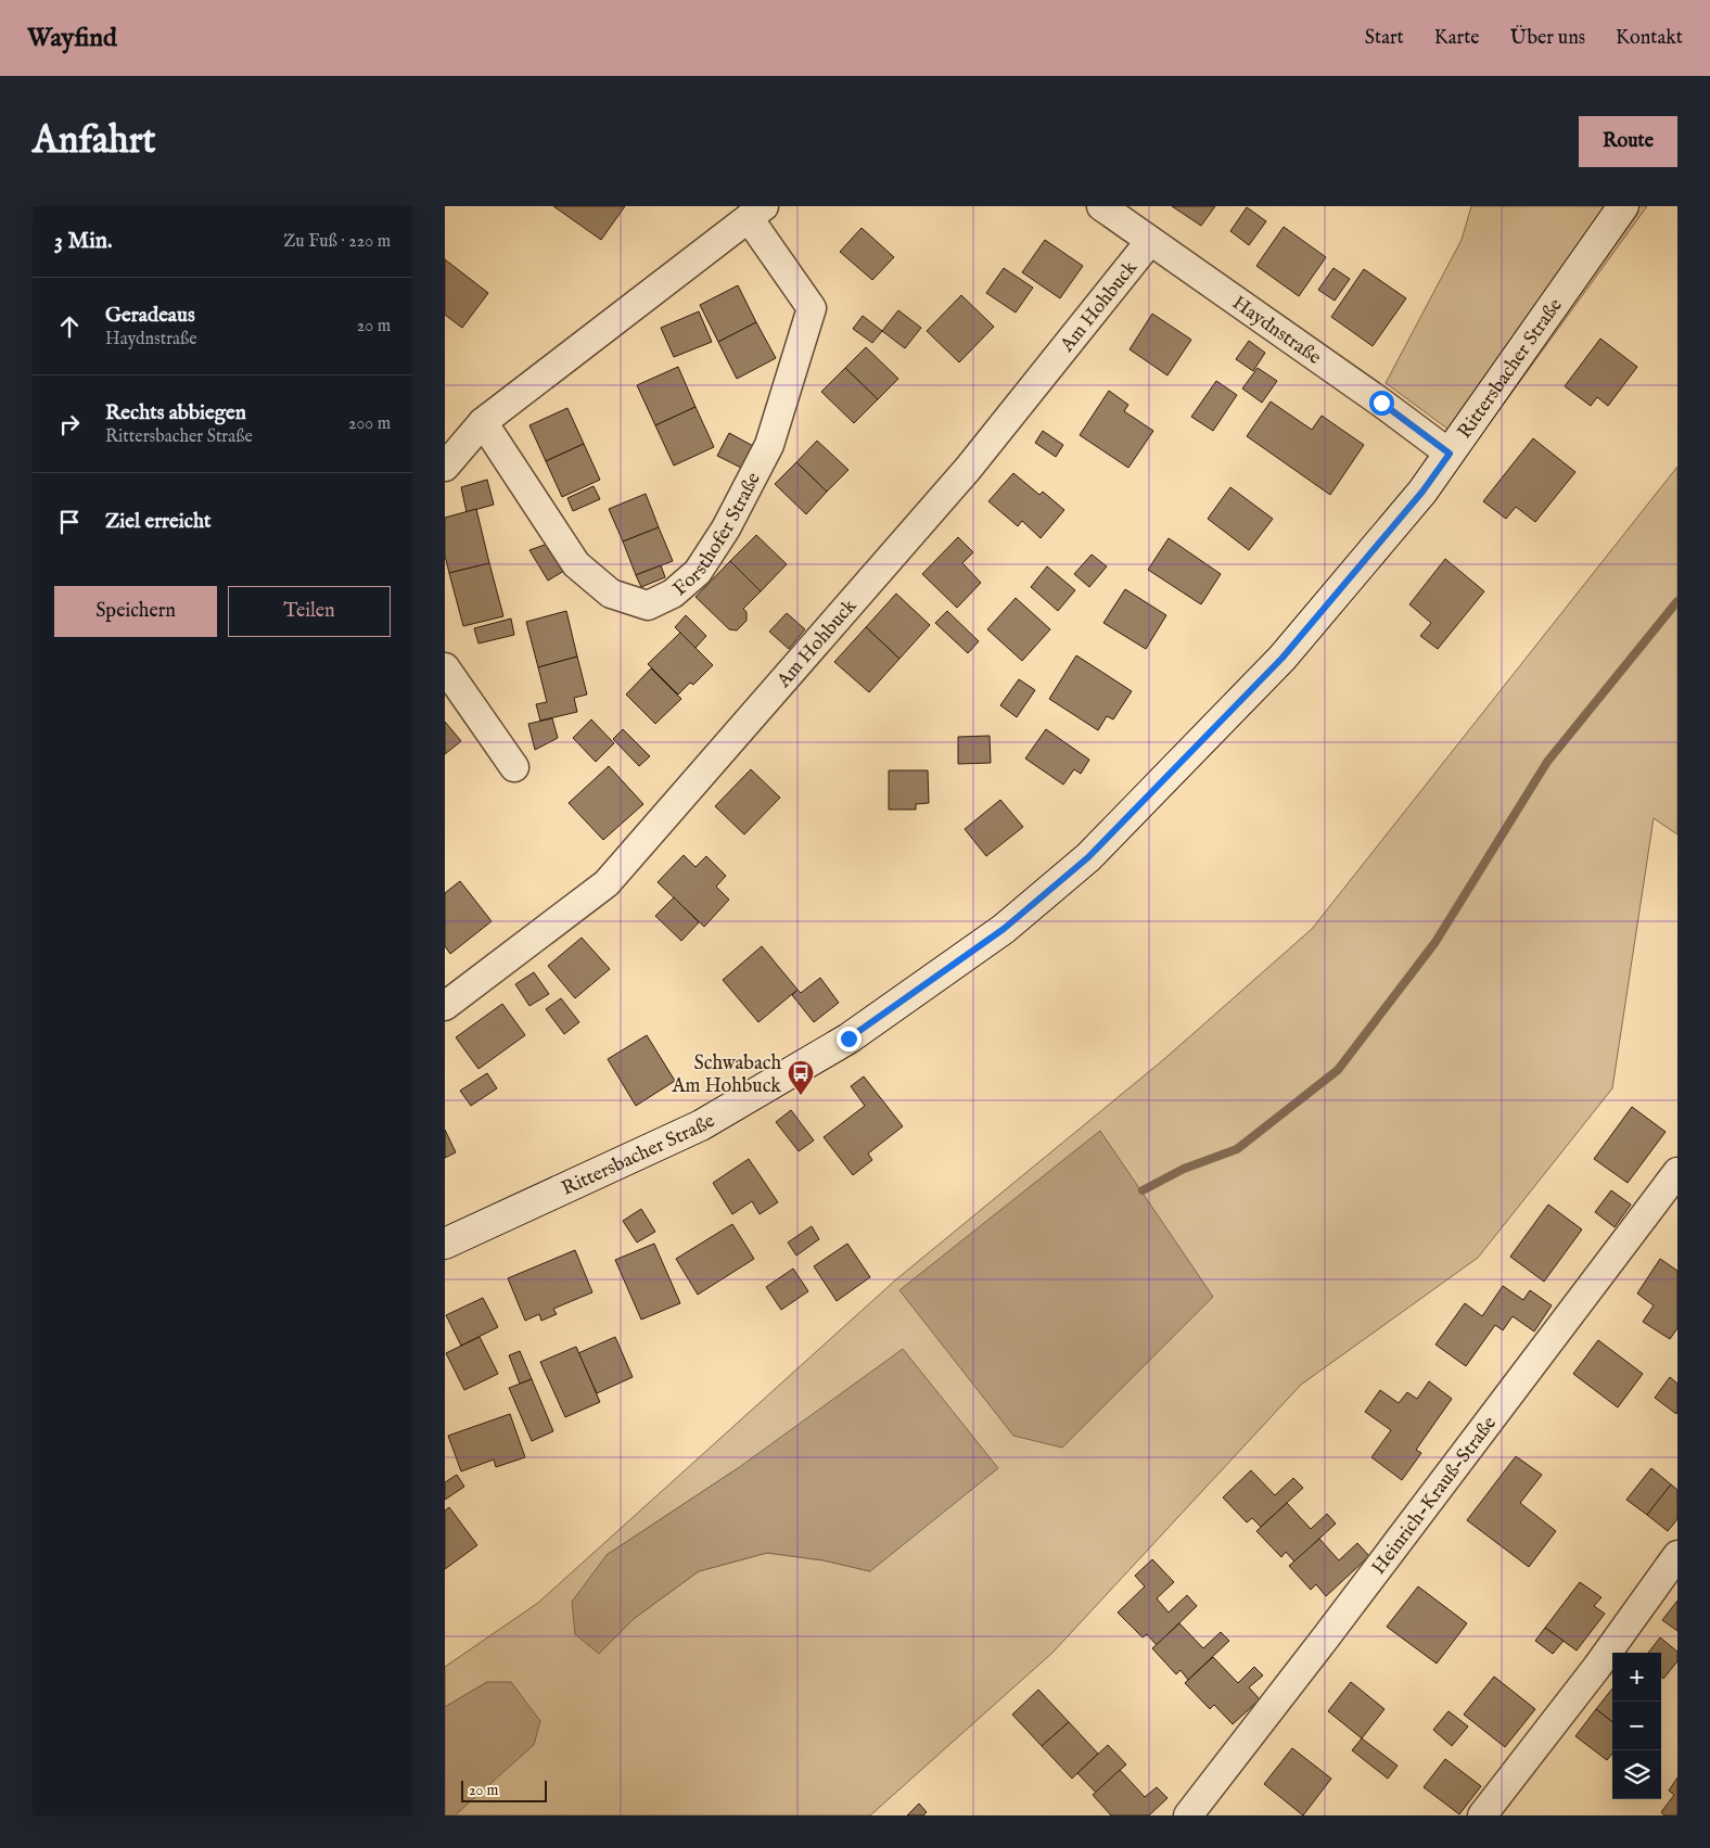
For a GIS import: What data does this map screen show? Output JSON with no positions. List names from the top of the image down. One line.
{"streets":{"main road":["Rittersbacher Straße"],"street":["Am Hohbuck","Haydnstraße","Forsthofer Straße","Heinrich-Krauß-Straße"]},"crossings":[["Am Hohbuck","Haydnstraße"],["Haydnstraße","Rittersbacher Straße"]],"places":{"bus stop":["Schwabach Am Hohbuck"]},"scale_bar":"20 m","page":{"header":"Wayfind","nav":["Start","Karte","Über uns","Kontakt"],"buttons":["Route",["Speichern","Teilen"]],"title":"Anfahrt","heading":["3 Min.","Zu Fuß · 220 m"],"list":[["Geradeaus","Haydnstraße","20 m"],["Rechts abbiegen","Rittersbacher Straße","200 m"],"Ziel erreicht"],"map_buttons":["+","−"],"scale":"20 m"}}
